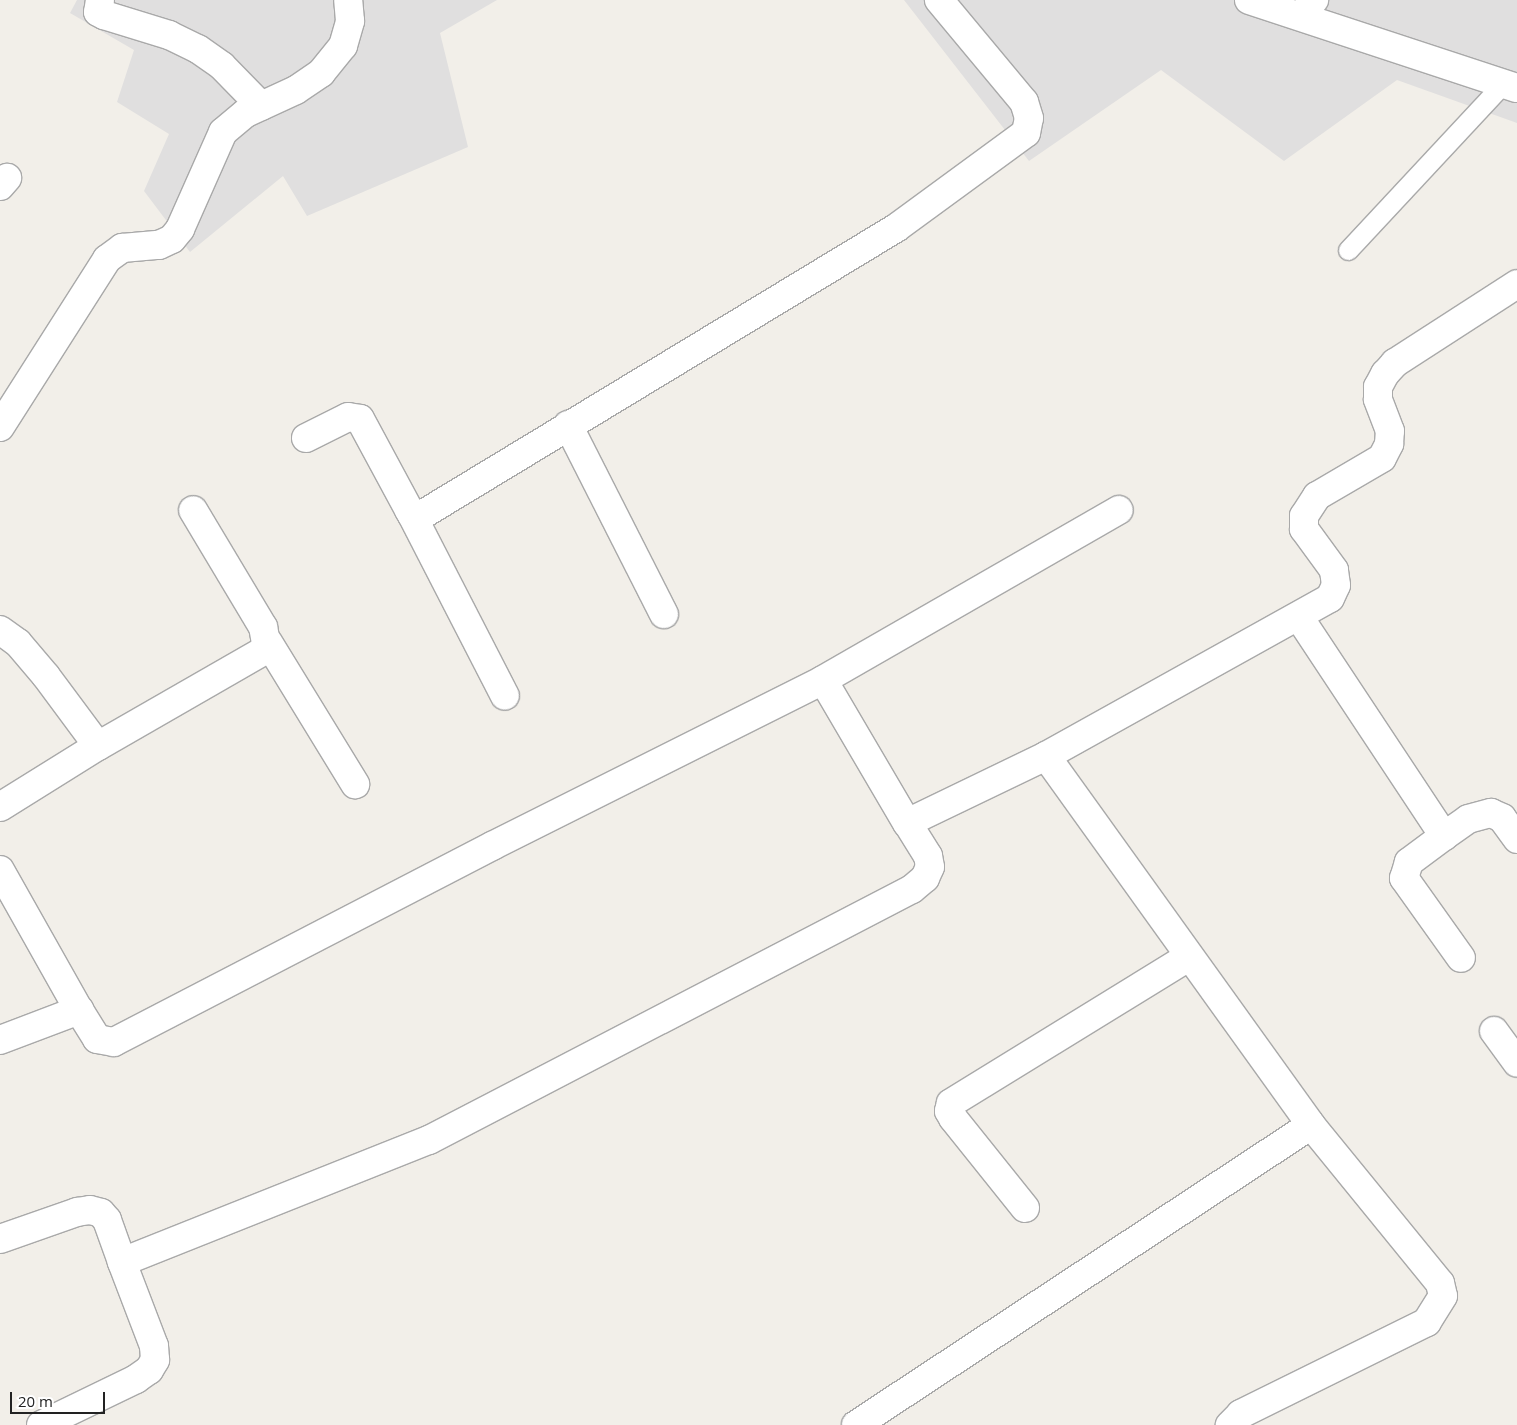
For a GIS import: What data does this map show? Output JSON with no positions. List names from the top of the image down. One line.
{"scale_bar":"20 m"}
